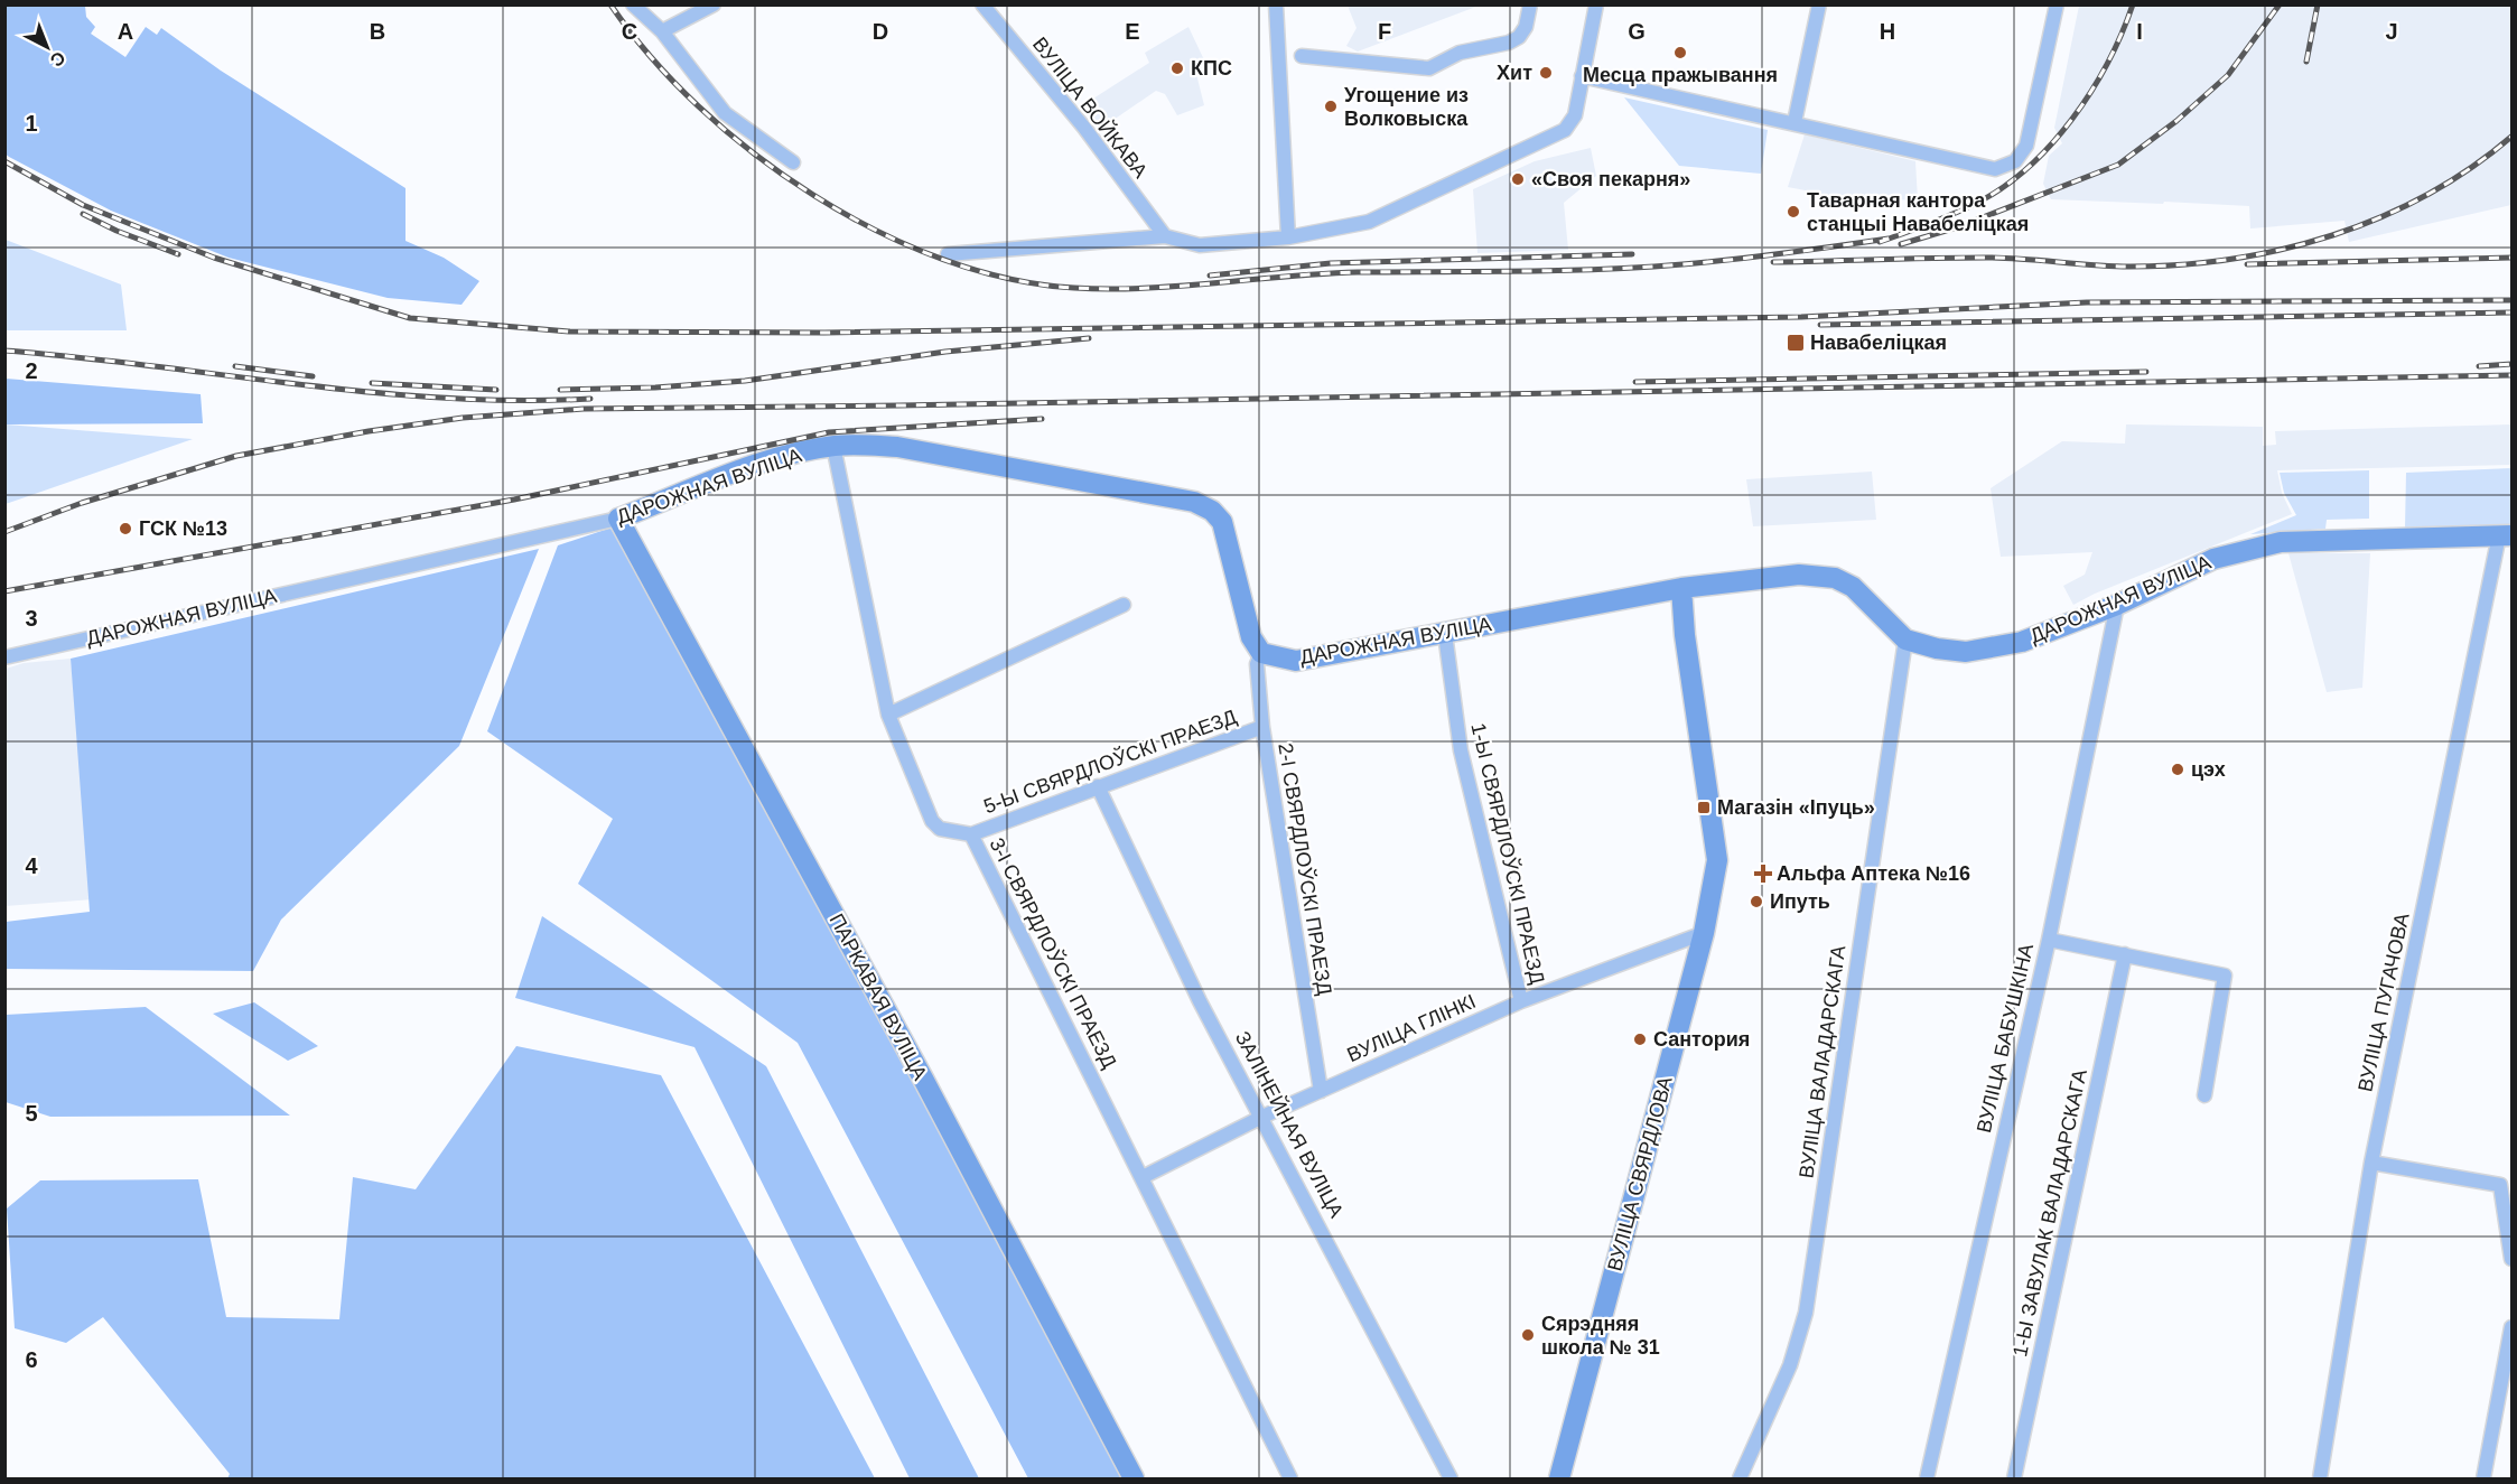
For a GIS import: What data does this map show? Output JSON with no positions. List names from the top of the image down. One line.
{"streets":{"street":["ВУЛІЦА ВОЙКАВА","ДАРОЖНАЯ ВУЛІЦА","5-Ы СВЯРДЛОЎСКІ ПРАЕЗД","1-Ы СВЯРДЛОЎСКІ ПРАЕЗД","2-І СВЯРДЛОЎСКІ ПРАЕЗД","3-І СВЯРДЛОЎСКІ ПРАЕЗД","ПАРКАВАЯ ВУЛІЦА","ВУЛІЦА ПУГАЧОВА","ВУЛІЦА ГЛІНКІ","ВУЛІЦА БАБУШКІНА","ВУЛІЦА ВАЛАДАРСКАГА","ЗАЛІНЕЙНАЯ ВУЛІЦА","ВУЛІЦА СВЯРДЛОВА","1-Ы ЗАВУЛАК ВАЛАДАРСКАГА"]},"crossings":[["ДАРОЖНАЯ ВУЛІЦА","1-Ы СВЯРДЛОЎСКІ ПРАЕЗД"],["ДАРОЖНАЯ ВУЛІЦА","2-І СВЯРДЛОЎСКІ ПРАЕЗД"],["ДАРОЖНАЯ ВУЛІЦА","3-І СВЯРДЛОЎСКІ ПРАЕЗД"],["ДАРОЖНАЯ ВУЛІЦА","ПАРКАВАЯ ВУЛІЦА"],["ДАРОЖНАЯ ВУЛІЦА","ВУЛІЦА ПУГАЧОВА"],["ДАРОЖНАЯ ВУЛІЦА","ВУЛІЦА БАБУШКІНА"],["ДАРОЖНАЯ ВУЛІЦА","ВУЛІЦА ВАЛАДАРСКАГА"],["ДАРОЖНАЯ ВУЛІЦА","ВУЛІЦА СВЯРДЛОВА"],["5-Ы СВЯРДЛОЎСКІ ПРАЕЗД","2-І СВЯРДЛОЎСКІ ПРАЕЗД"],["5-Ы СВЯРДЛОЎСКІ ПРАЕЗД","3-І СВЯРДЛОЎСКІ ПРАЕЗД"],["5-Ы СВЯРДЛОЎСКІ ПРАЕЗД","ЗАЛІНЕЙНАЯ ВУЛІЦА"],["1-Ы СВЯРДЛОЎСКІ ПРАЕЗД","ВУЛІЦА ГЛІНКІ"],["2-І СВЯРДЛОЎСКІ ПРАЕЗД","ВУЛІЦА ГЛІНКІ"],["3-І СВЯРДЛОЎСКІ ПРАЕЗД","ВУЛІЦА ГЛІНКІ"],["ВУЛІЦА ГЛІНКІ","ЗАЛІНЕЙНАЯ ВУЛІЦА"],["ВУЛІЦА ГЛІНКІ","ВУЛІЦА СВЯРДЛОВА"]],"places":{"other":["Месца пражывання","КПС","Хит","Угощение из Волковыска","«Своя пекарня»","Таварная кантора станцыі Навабеліцкая","ГСК №13","цэх","Ипуть","Сантория","Сярэдняя школа № 31"],"transit":["Навабеліцкая","Магазін «Іпуць»"],"health":["Альфа Аптека №16"]},"north":"bottom right","grid":{"columns":["A","B","C","D","E","F","G","H","I","J"],"rows":["1","2","3","4","5","6"]}}
